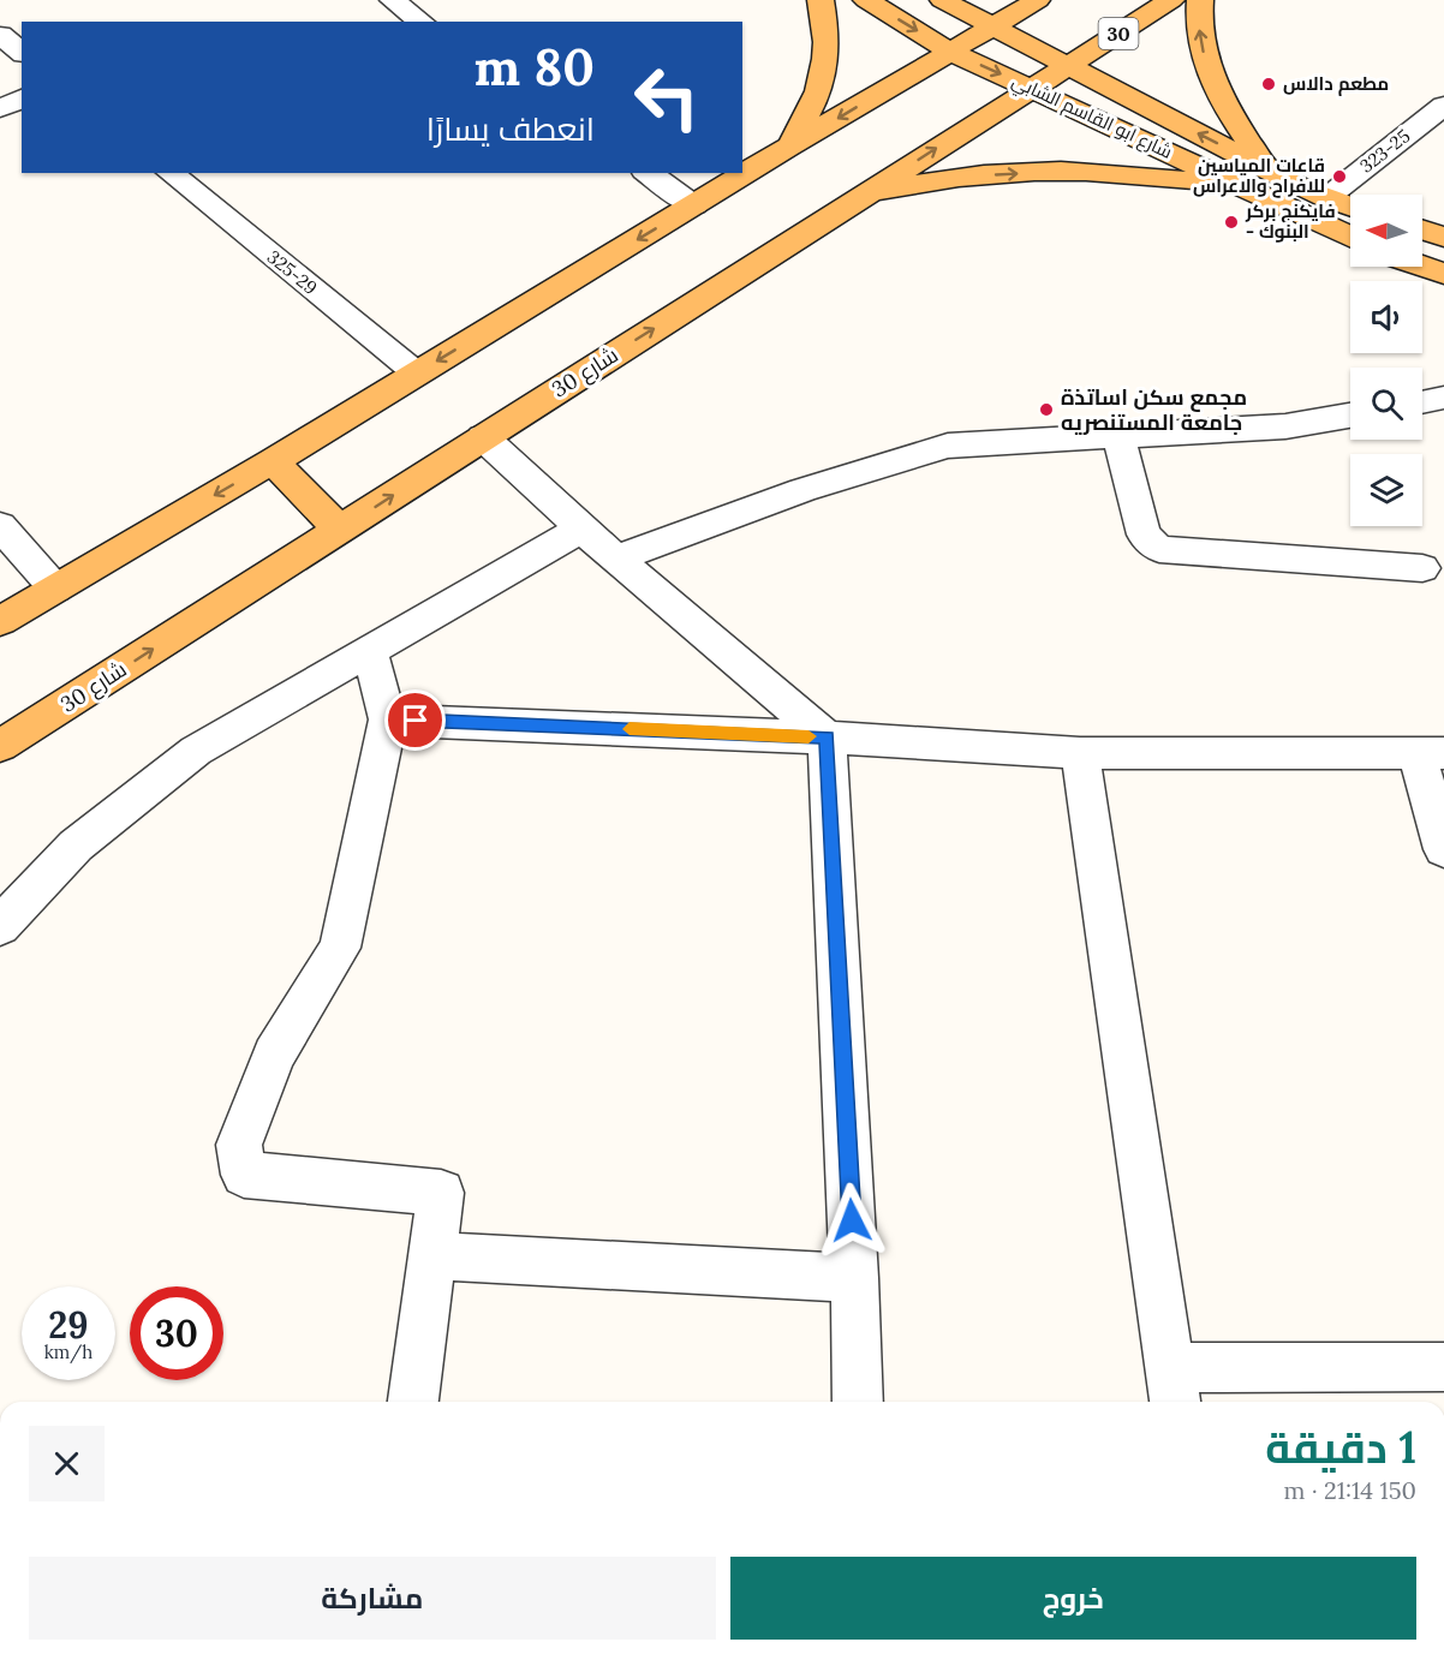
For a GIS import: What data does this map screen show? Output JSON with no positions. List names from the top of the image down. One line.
{"streets":{"main road":["30","شارع ابو القاسم الشابي","شارع 30"],"street":["323-25","325-29"]},"crossings":[["شارع ابو القاسم الشابي","323-25"],["شارع ابو القاسم الشابي","شارع 30"]],"places":["مطعم دالاس","قاعات المياسين للافراح والاعراس","فايكنج بركر - البنوك","مجمع سكن اساتذة جامعة المستنصريه"],"north":"left","page":{"turn":["80 m","انعطف يسارًا"],"speed":"29 km/h","limit":"30","heading":["1 دقيقة","150 m · 21:14"],"buttons":["خروج","مشاركة"]}}
